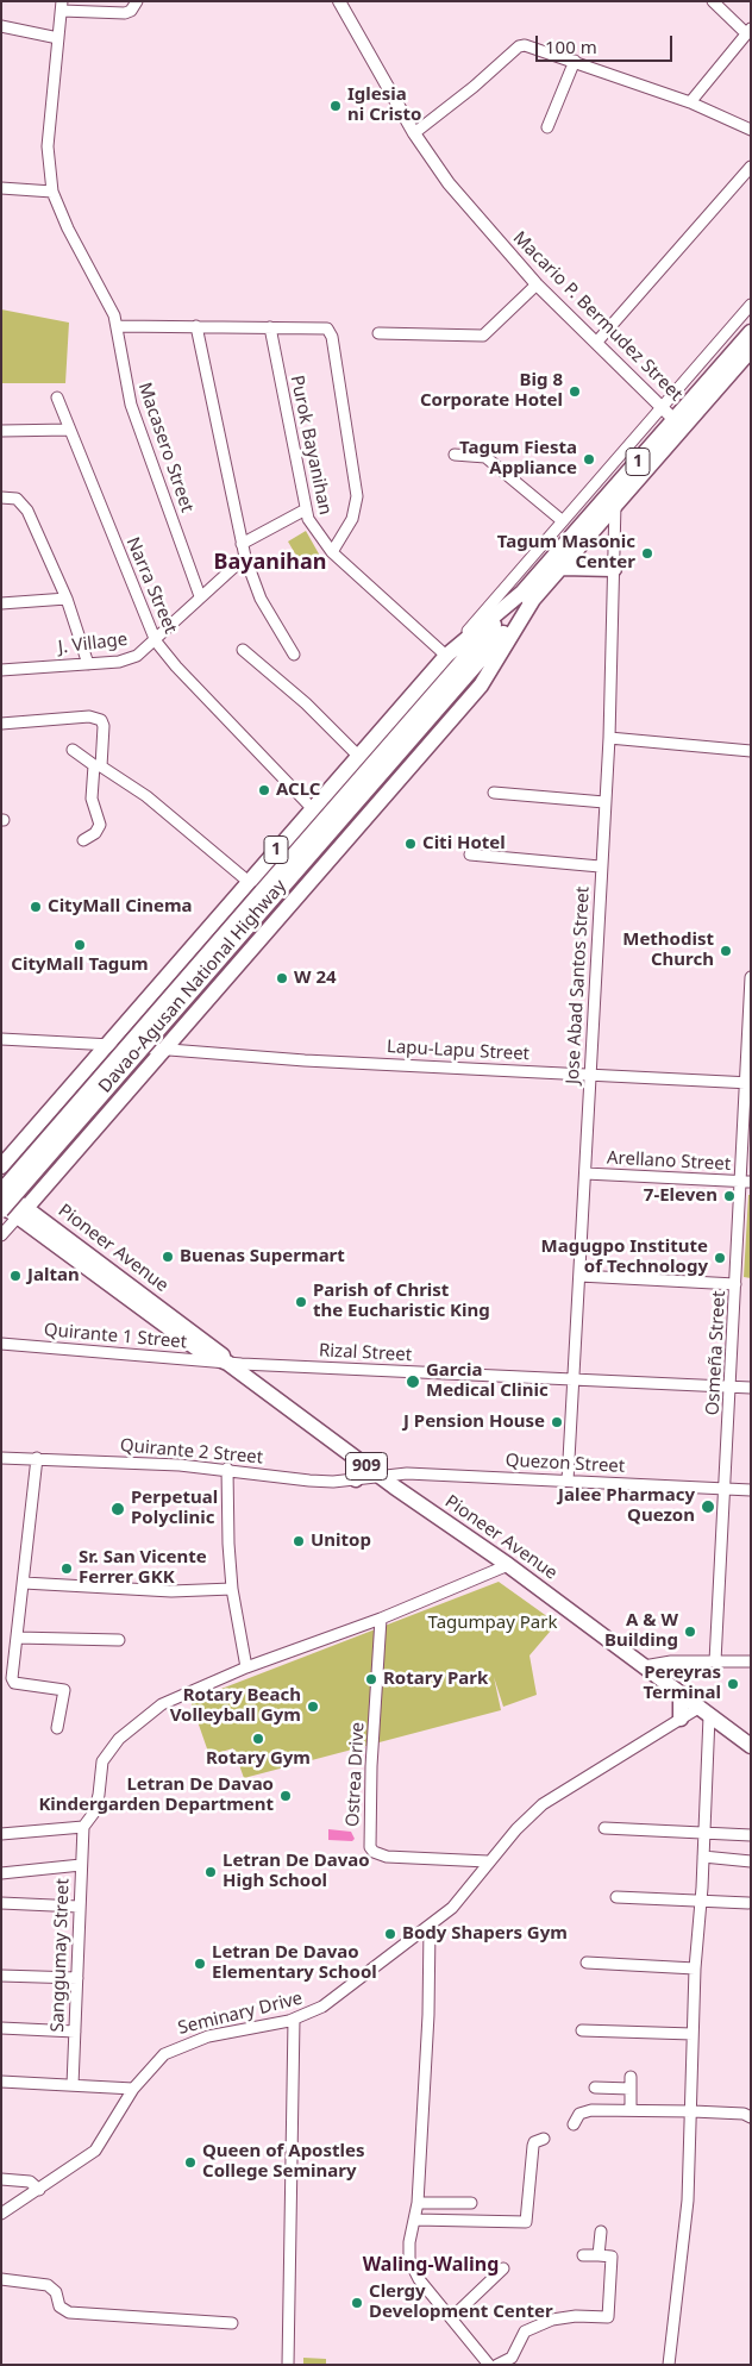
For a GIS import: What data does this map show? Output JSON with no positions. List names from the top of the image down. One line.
{"streets":{"highway":["1","Davao-Agusan National Highway","Pioneer Avenue","909"],"main road":["Macario P. Bermudez Street"],"street":["Purok Bayanihan","Macasero Street","Narra Street","J. Village","Jose Abad Santos Street","Lapu-Lapu Street","Arellano Street","Quirante 1 Street","Rizal Street","Osmeña Street","Quirante 2 Street","Quezon Street","Ostrea Drive","Sanggumay Street","Seminary Drive"]},"crossings":[["Macario P. Bermudez Street","Davao-Agusan National Highway"],["Purok Bayanihan","Davao-Agusan National Highway"],["Macasero Street","J. Village"],["Narra Street","J. Village"],["Narra Street","Davao-Agusan National Highway"],["Jose Abad Santos Street","Davao-Agusan National Highway"],["Jose Abad Santos Street","Lapu-Lapu Street"],["Jose Abad Santos Street","Arellano Street"],["Jose Abad Santos Street","Rizal Street"],["Jose Abad Santos Street","Quezon Street"],["Davao-Agusan National Highway","Lapu-Lapu Street"],["Davao-Agusan National Highway","Pioneer Avenue"],["Lapu-Lapu Street","Osmeña Street"],["Arellano Street","Osmeña Street"],["Pioneer Avenue","Quirante 1 Street"],["Pioneer Avenue","Rizal Street"],["Pioneer Avenue","Quirante 2 Street"],["Pioneer Avenue","Quezon Street"],["Pioneer Avenue","Seminary Drive"],["Quirante 1 Street","Rizal Street"],["Rizal Street","Osmeña Street"],["Osmeña Street","Quezon Street"],["Quirante 2 Street","Quezon Street"],["Ostrea Drive","Seminary Drive"]],"districts":["Bayanihan","Waling-Waling"],"parks":["Tagumpay Park"],"places":["Iglesia ni Cristo","Big 8 Corporate Hotel","Tagum Fiesta Appliance","Tagum Masonic Center","ACLC","Citi Hotel","CityMall Cinema","CityMall Tagum","Methodist Church","W 24","7-Eleven","Buenas Supermart","Magugpo Institute of Technology","Jaltan","Parish of Christ the Eucharistic King","Garcia Medical Clinic","J Pension House","Jalee Pharmacy Quezon","Perpetual Polyclinic","Unitop","Sr. San Vicente Ferrer GKK","A & W Building","Rotary Park","Pereyras Terminal","Rotary Beach Volleyball Gym","Rotary Gym","Letran De Davao Kindergarden Department","Letran De Davao High School","Body Shapers Gym","Letran De Davao Elementary School","Queen of Apostles College Seminary","Clergy Development Center"],"scale_bar":"100 m"}
